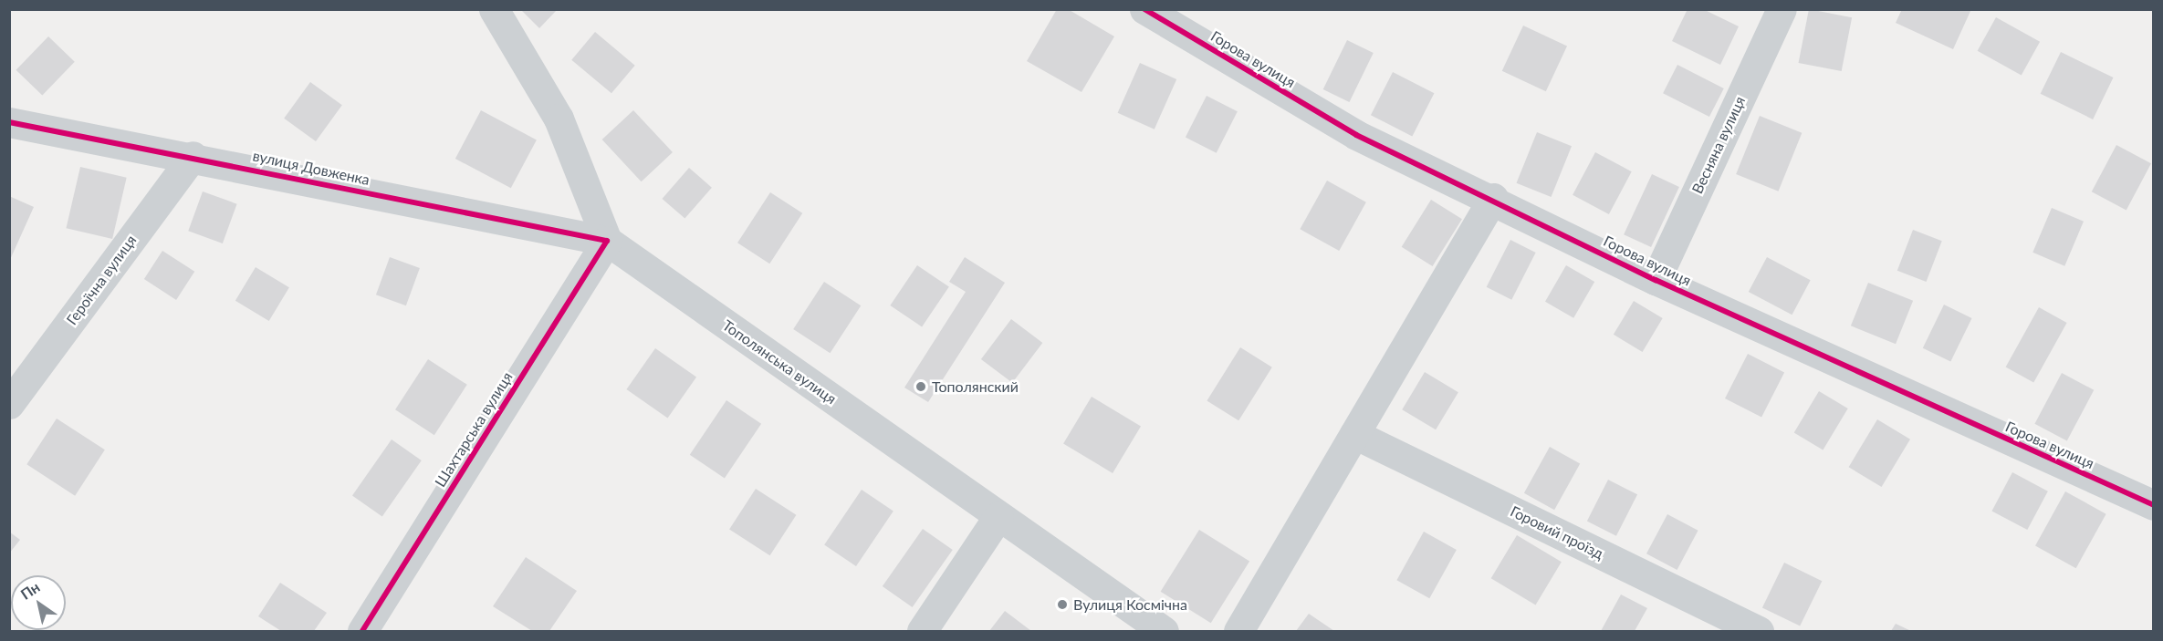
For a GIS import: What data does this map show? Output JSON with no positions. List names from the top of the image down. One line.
{"streets":{"street":["Горова вулиця","Весняна вулиця","вулиця Довженка","Героїчна вулиця","Тополянська вулиця","Шахтарська вулиця","Горовий проїзд"]},"crossings":[["Горова вулиця","Весняна вулиця"],["вулиця Довженка","Героїчна вулиця"],["вулиця Довженка","Тополянська вулиця"],["вулиця Довженка","Шахтарська вулиця"],["Тополянська вулиця","Шахтарська вулиця"]],"places":["Тополянский","Вулиця Космічна"],"north":"top left"}
